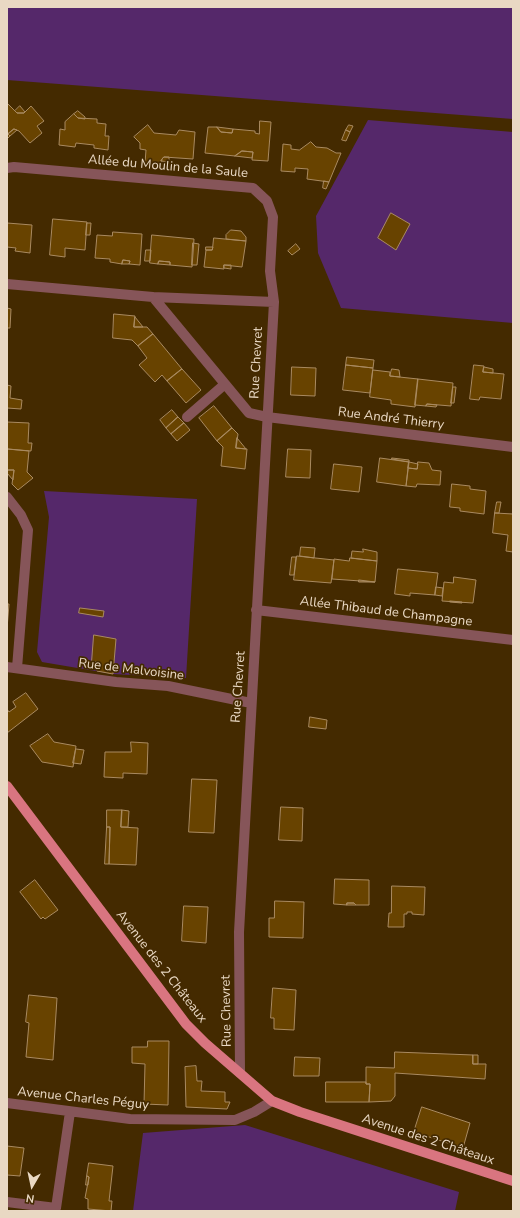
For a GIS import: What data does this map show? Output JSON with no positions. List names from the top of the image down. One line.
{"streets":{"main road":["Avenue des 2 Châteaux"],"street":["Allée du Moulin de la Saule","Rue Chevret","Rue André Thierry","Allée Thibaud de Champagne","Rue de Malvoisine","Avenue Charles Péguy"]},"crossings":[["Allée du Moulin de la Saule","Rue Chevret"],["Rue Chevret","Rue André Thierry"],["Rue Chevret","Allée Thibaud de Champagne"],["Rue Chevret","Rue de Malvoisine"],["Rue Chevret","Avenue des 2 Châteaux"],["Avenue des 2 Châteaux","Avenue Charles Péguy"]],"north":"bottom"}
